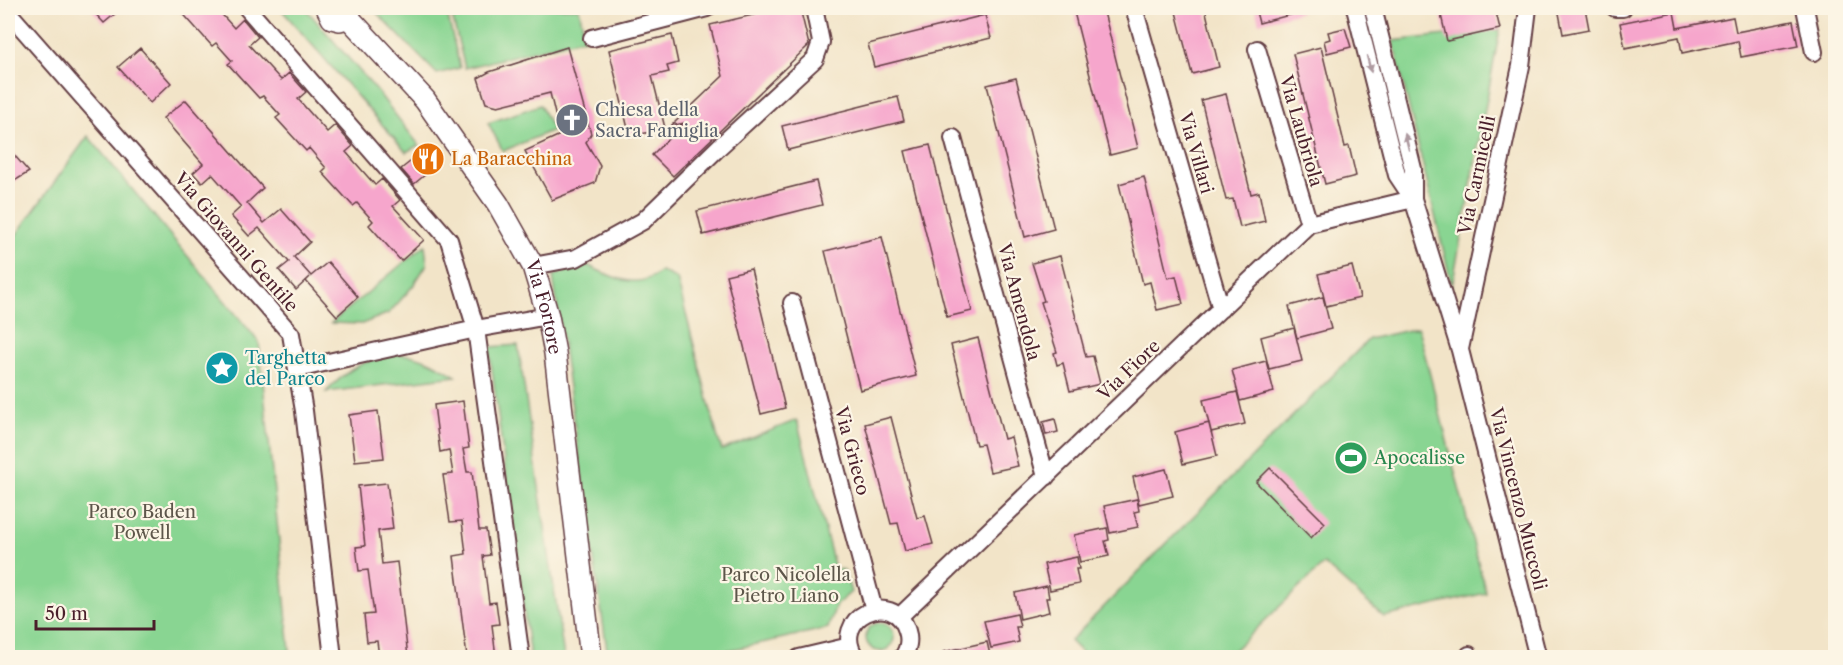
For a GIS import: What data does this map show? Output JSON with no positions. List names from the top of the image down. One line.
{"streets":{"street":["Via Laubriola","Via Villari","Via Carmicelli","Via Giovanni Gentile","Via Amendola","Via Fortore","Via Fiore","Via Grieco","Via Vincenzo Muccoli"]},"crossings":[["Via Laubriola","Via Fiore"],["Via Villari","Via Fiore"],["Via Carmicelli","Via Vincenzo Muccoli"],["Via Amendola","Via Fiore"]],"parks":["Parco Baden Powell","Parco Nicolella Pietro Liano"],"places":{"church":["Chiesa della Sacra Famiglia"],"restaurant":["La Baracchina"],"place":["Targhetta del Parco"],"sports":["Apocalisse"]},"scale_bar":"50 m"}
